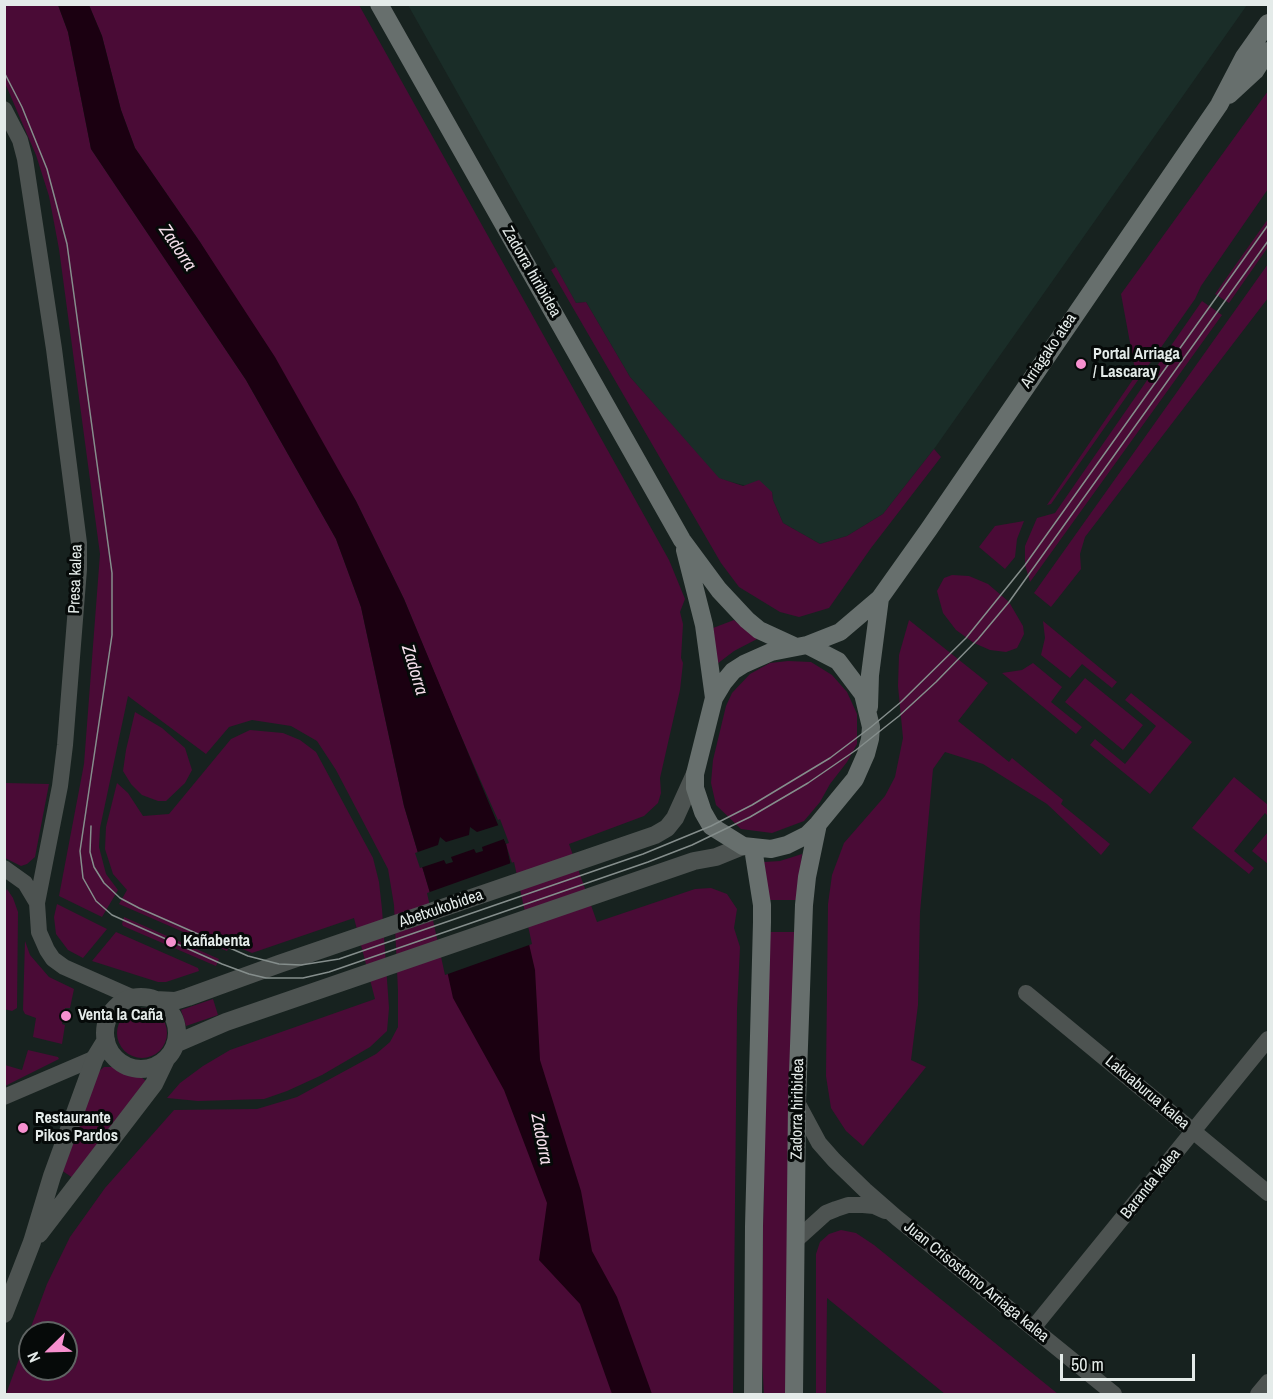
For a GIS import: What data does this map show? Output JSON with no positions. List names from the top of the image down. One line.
{"streets":{"main road":["Zadorra hiribidea","Arriagako atea"],"street":["Presa kalea","Abetxukobidea","Lakuaburua kalea","Baranda kalea","Juan Crisostomo Arriaga kalea"]},"crossings":[["Zadorra hiribidea","Arriagako atea"],["Zadorra hiribidea","Abetxukobidea"],["Zadorra hiribidea","Juan Crisostomo Arriaga kalea"],["Arriagako atea","Abetxukobidea"],["Presa kalea","Abetxukobidea"],["Lakuaburua kalea","Baranda kalea"],["Baranda kalea","Juan Crisostomo Arriaga kalea"]],"water":["Zadorra"],"places":["Portal Arriaga / Lascaray","Kañabenta","Venta la Caña","Restaurante Pikos Pardos"],"scale_bar":"50 m","north":"bottom left"}
